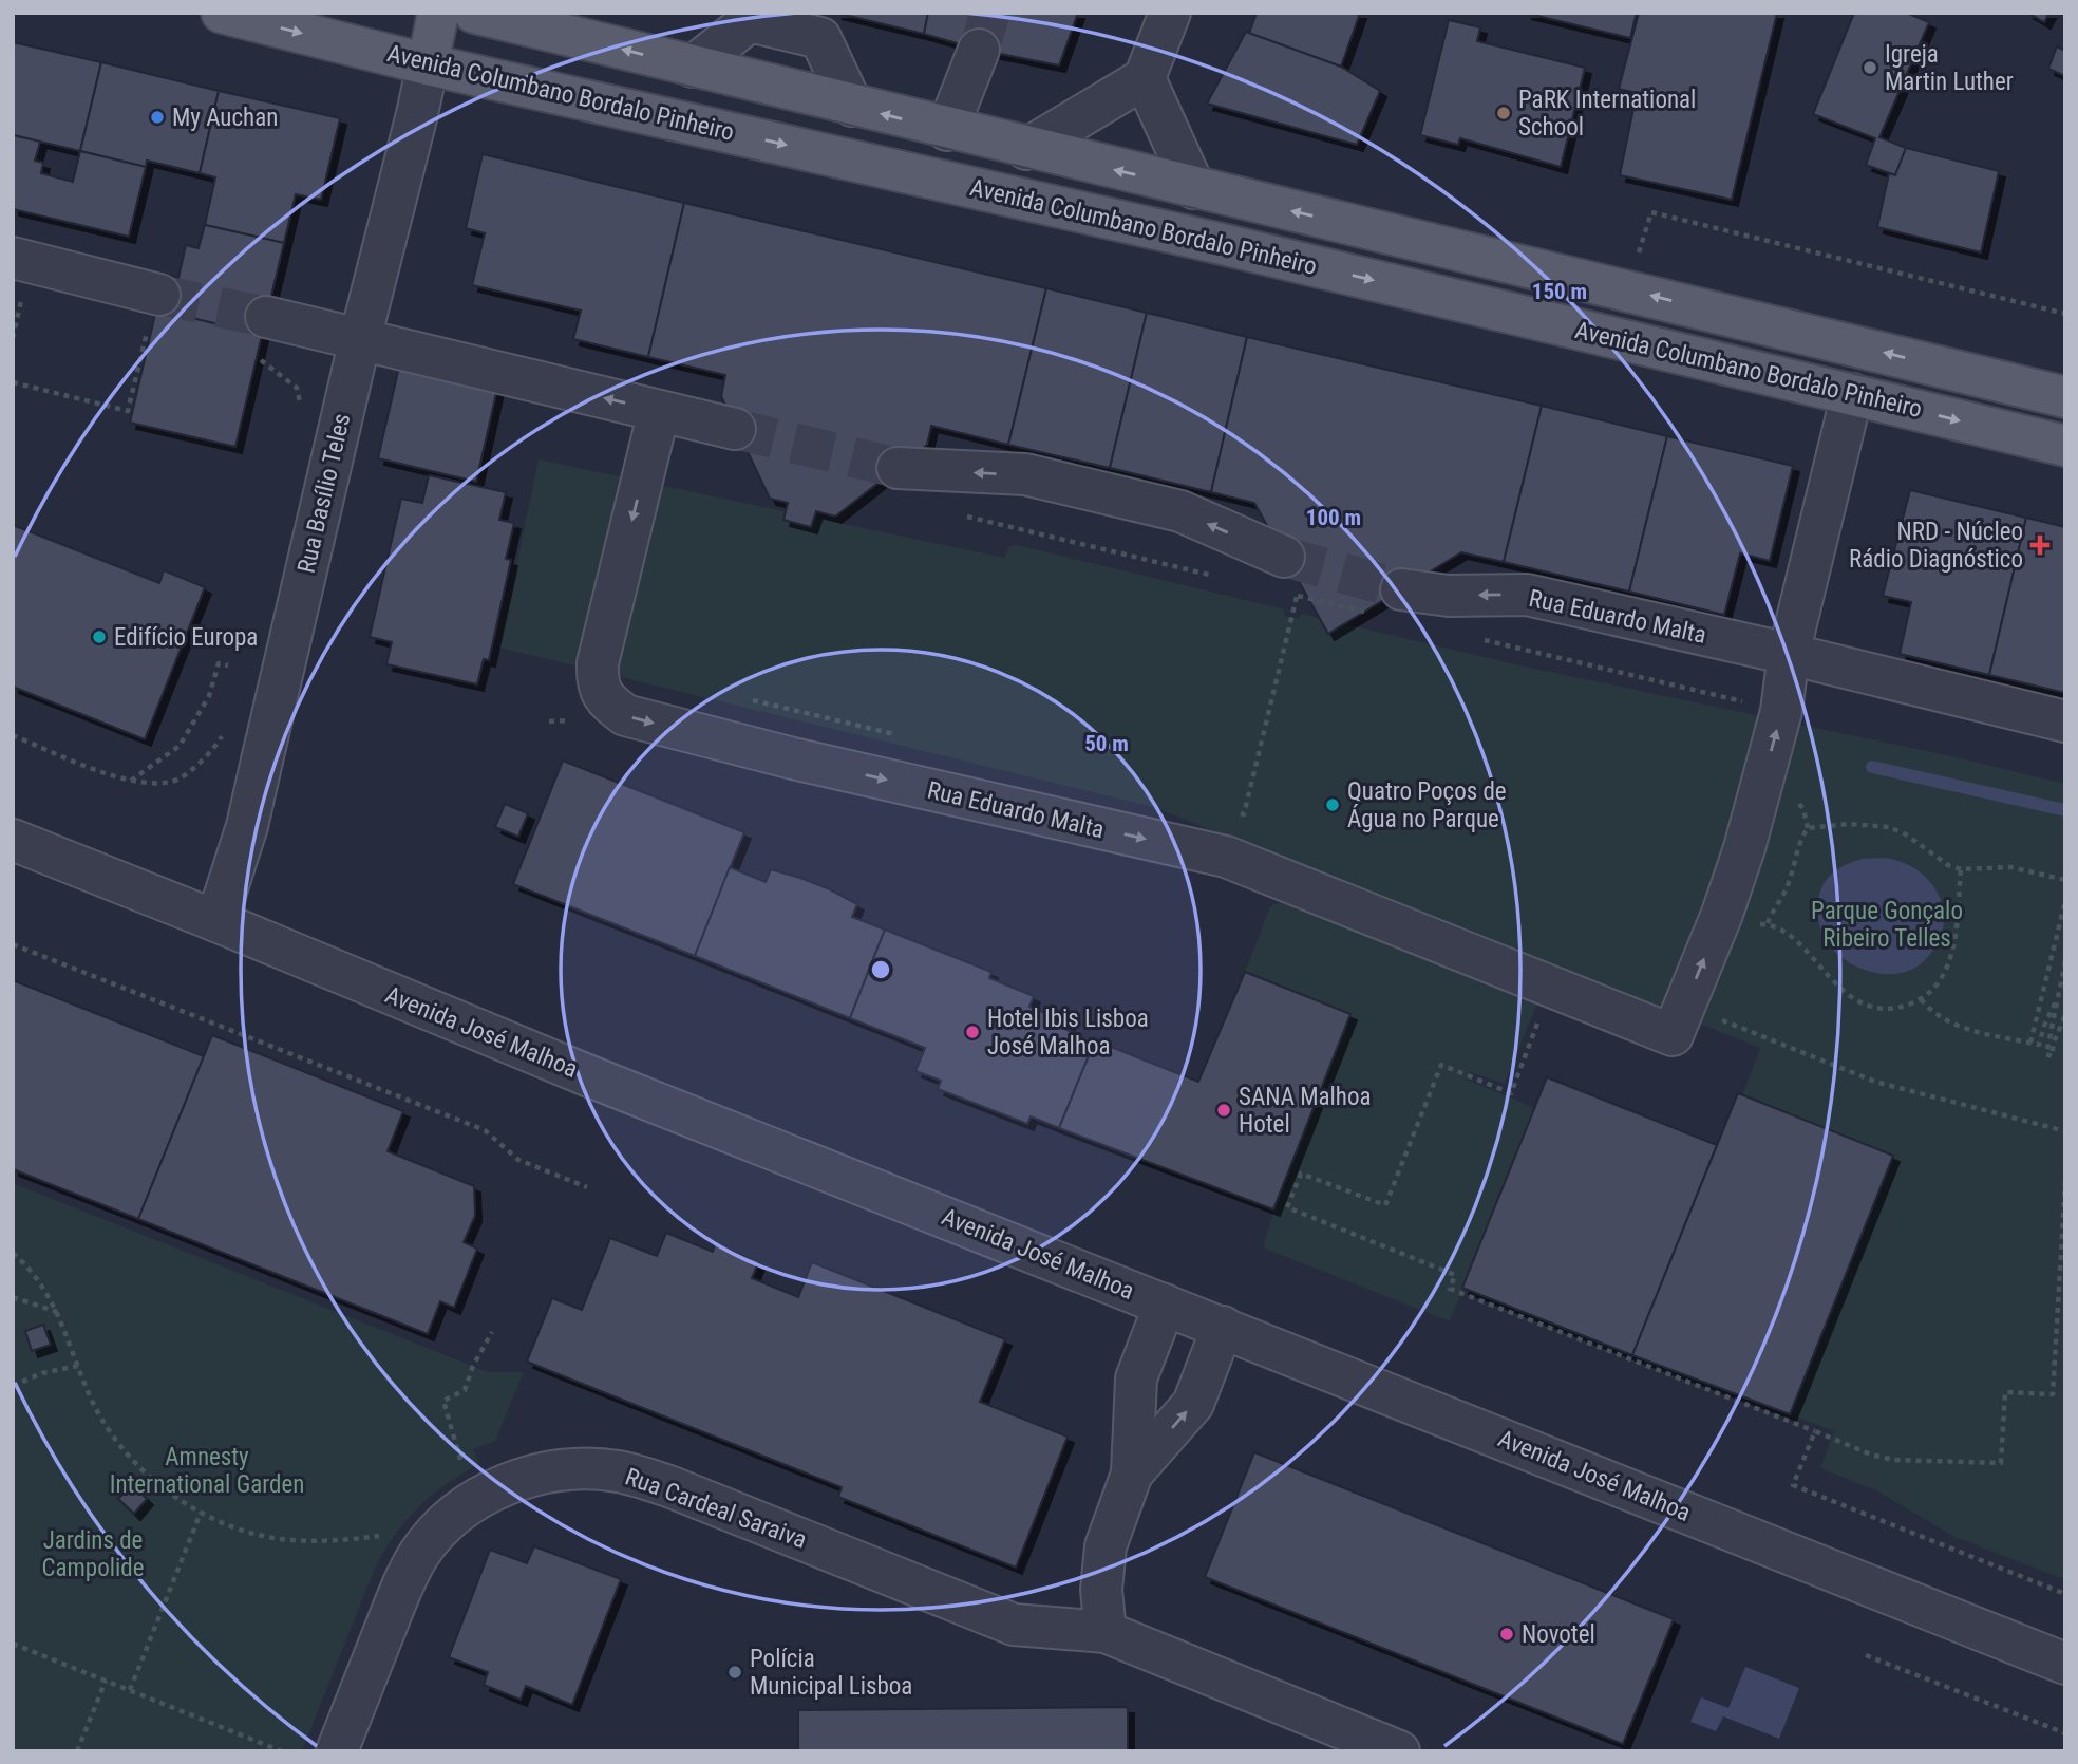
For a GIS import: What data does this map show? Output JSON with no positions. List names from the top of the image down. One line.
{"streets":{"main road":["Avenida Columbano Bordalo Pinheiro"],"street":["Rua Basílio Teles","Rua Eduardo Malta","Avenida José Malhoa","Rua Cardeal Saraiva"]},"crossings":[["Avenida Columbano Bordalo Pinheiro","Rua Basílio Teles"],["Rua Basílio Teles","Avenida José Malhoa"]],"parks":["Parque Gonçalo Ribeiro Telles","Amnesty International Garden","Jardins de Campolide"],"places":{"other":["Igreja Martin Luther","PaRK International School","My Auchan","Edifício Europa","Quatro Poços de Água no Parque","Hotel Ibis Lisboa José Malhoa","SANA Malhoa Hotel","Novotel","Polícia Municipal Lisboa"],"health":["NRD - Núcleo Rádio Diagnóstico"]},"rings":["150 m","100 m","50 m"]}
